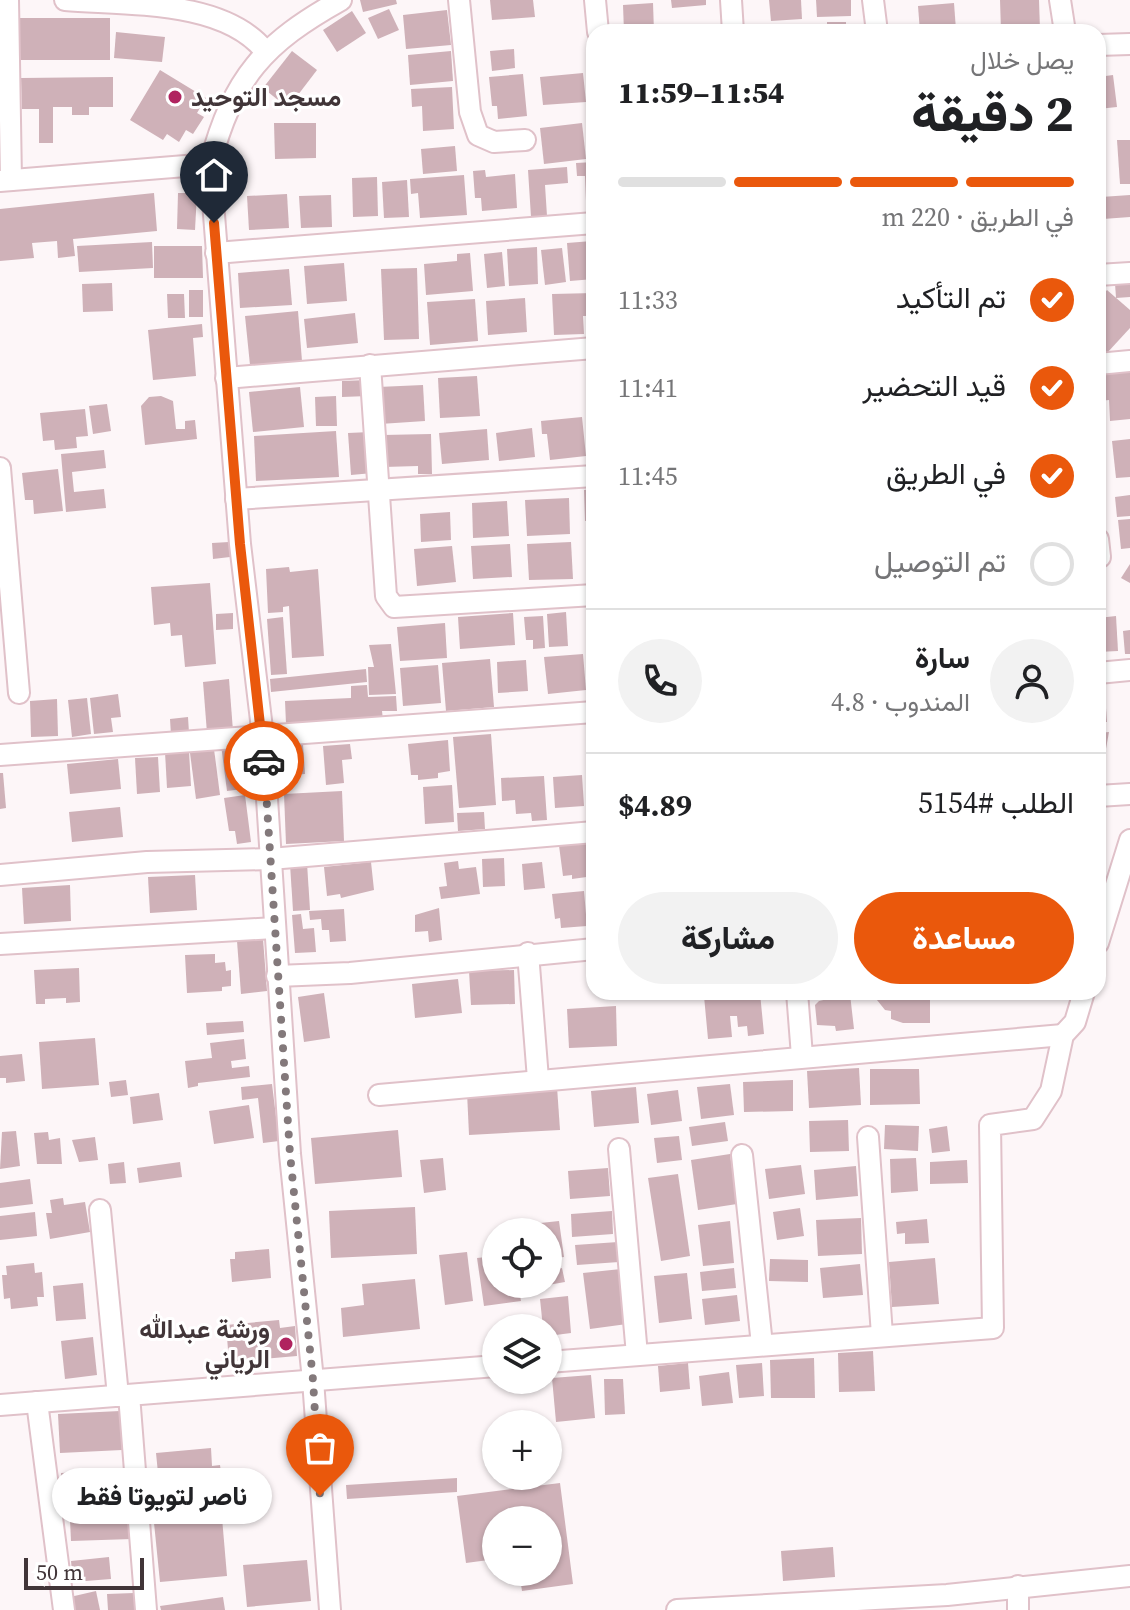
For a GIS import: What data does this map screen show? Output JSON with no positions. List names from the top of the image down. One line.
{"places":["مسجد التوحيد","ورشة عبدالله الرياني","ناصر لتويوتا فقط"],"scale_bar":"50 m","page":{"heading":["2 دقيقة","يصل خلال","11:54–11:59"],"panel":["سارة","المندوب · 4.8","الطلب #5154","$4.89"],"bar":"في الطريق · 220 m","list":[["تم التأكيد","11:33"],["قيد التحضير","11:41"],["في الطريق","11:45"],"تم التوصيل"],"buttons":["مساعدة","مشاركة"],"map_buttons":["+","−"],"bubble":"ناصر لتويوتا فقط","scale":"50 m"}}
